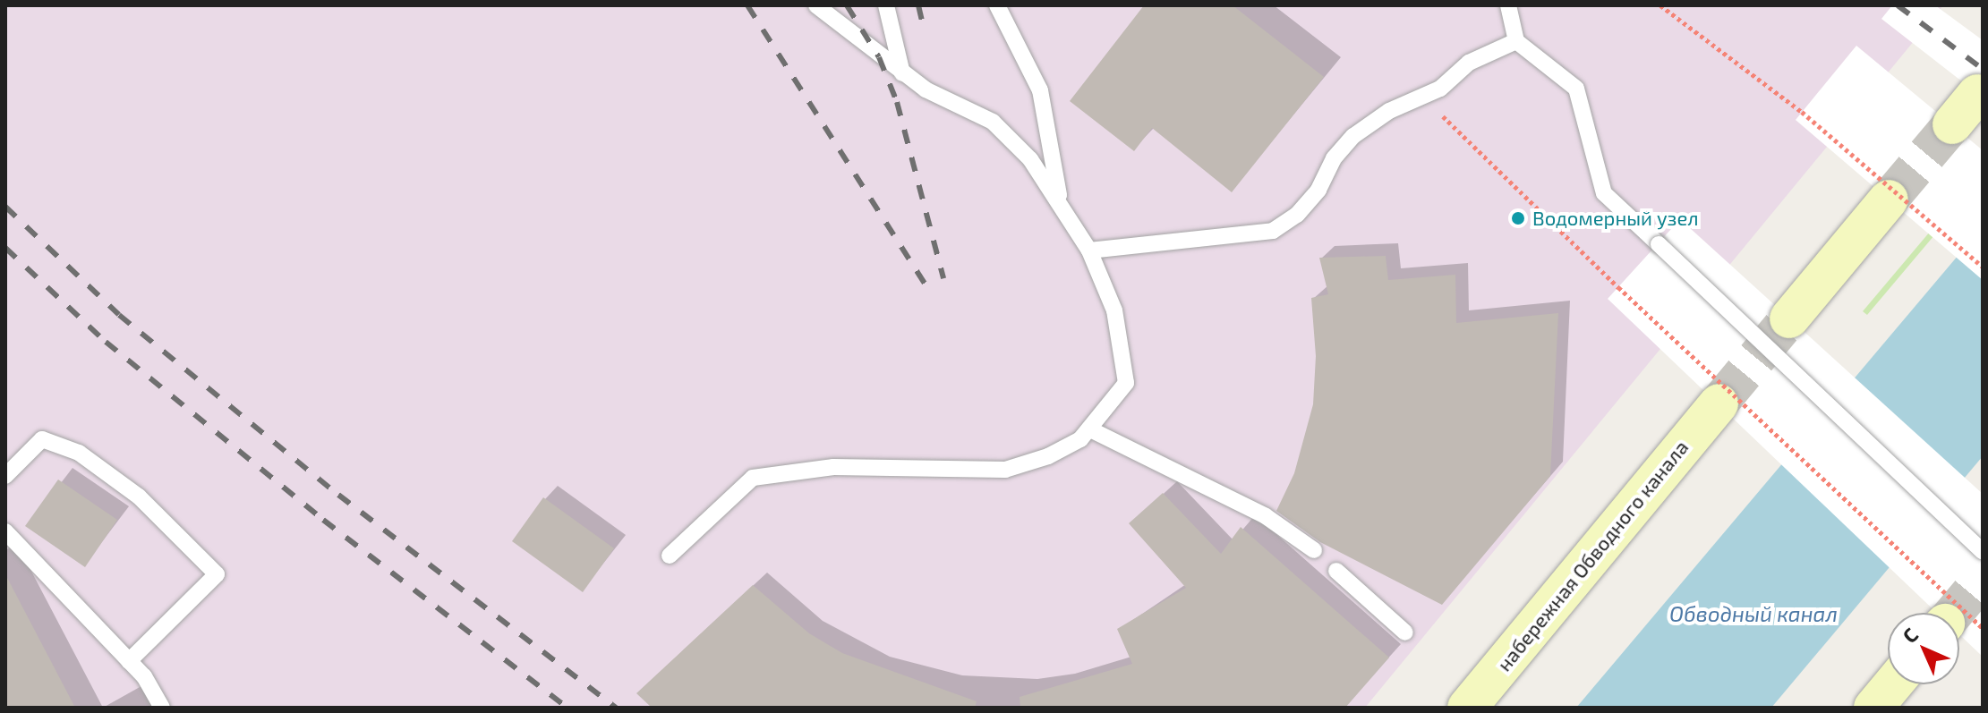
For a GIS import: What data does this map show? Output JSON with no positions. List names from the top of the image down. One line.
{"streets":{"main road":["набережная Обводного канала"]},"water":["Обводный канал"],"places":["Водомерный узел"],"north":"top left"}
